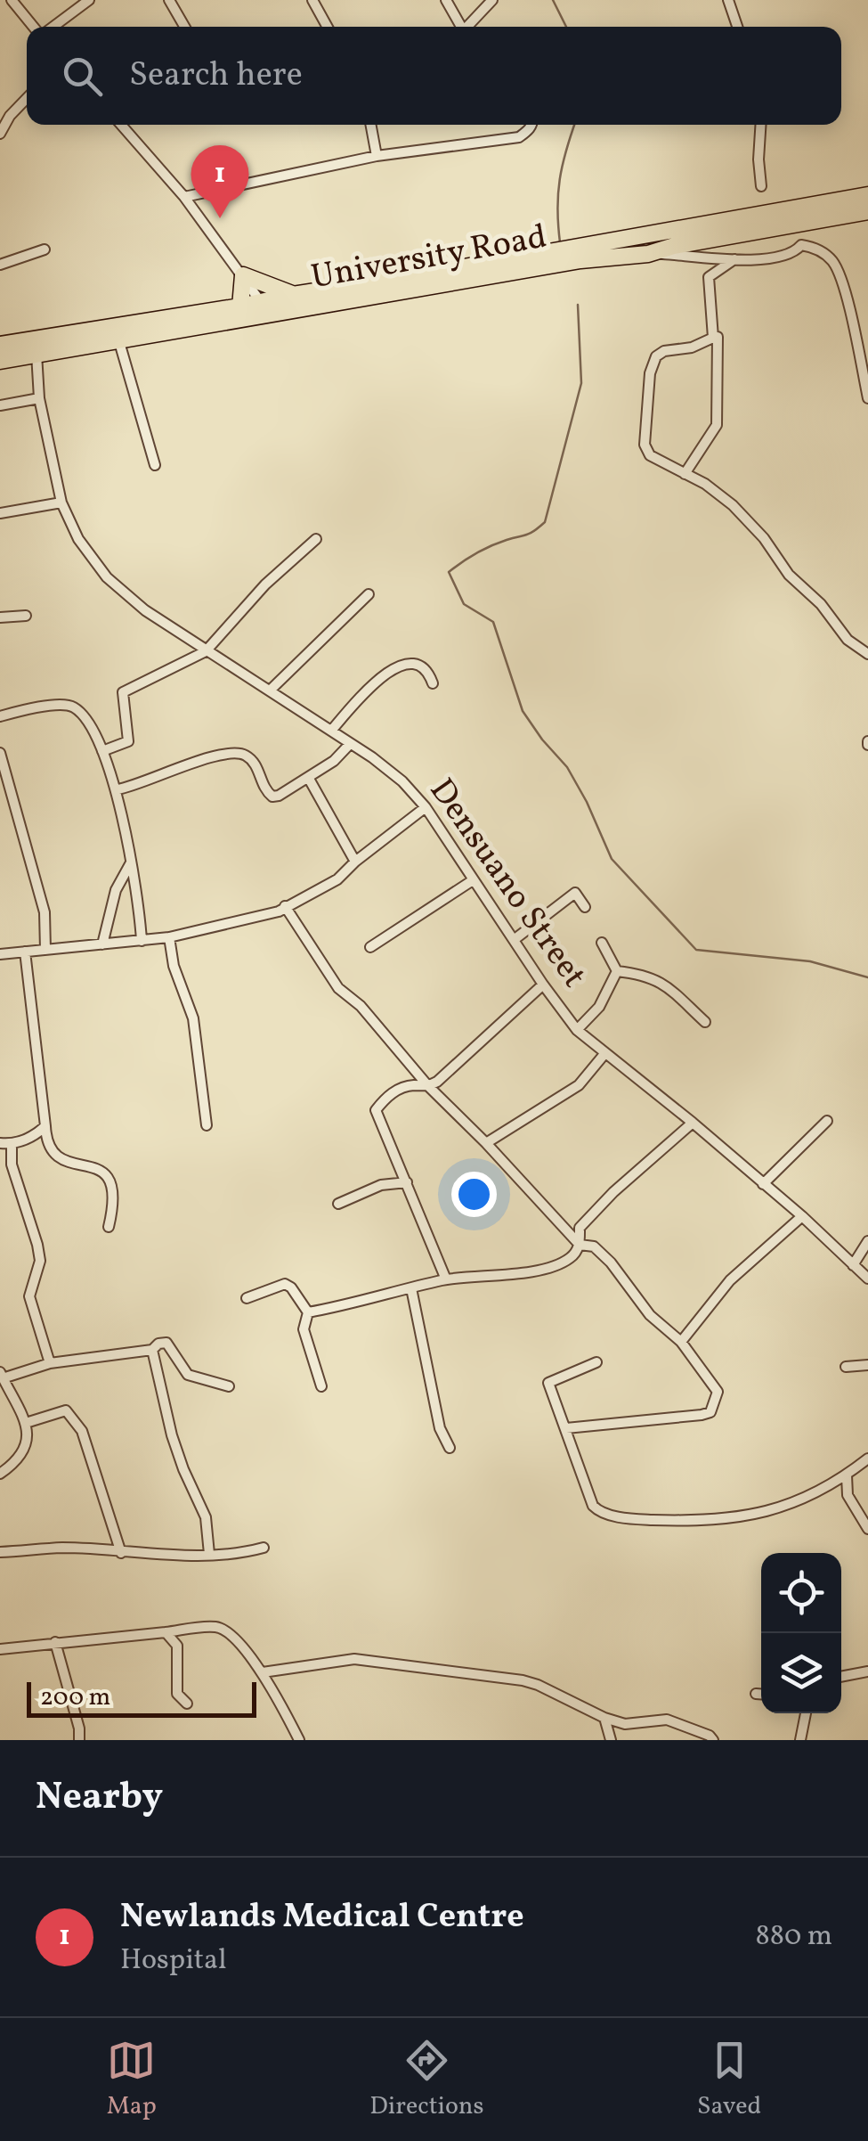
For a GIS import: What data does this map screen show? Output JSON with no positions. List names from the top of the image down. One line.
{"streets":{"highway":["University Road"],"street":["Densuano Street"]},"crossings":[["University Road","Densuano Street"]],"scale_bar":"200 m","page":{"search":"Search here","pins":"1","scale":"200 m","heading":"Nearby","list":[{"mark":"1","name":"Newlands Medical Centre","note":"Hospital","value":"880 m"}],"nav":["Map","Directions","Saved"]}}
